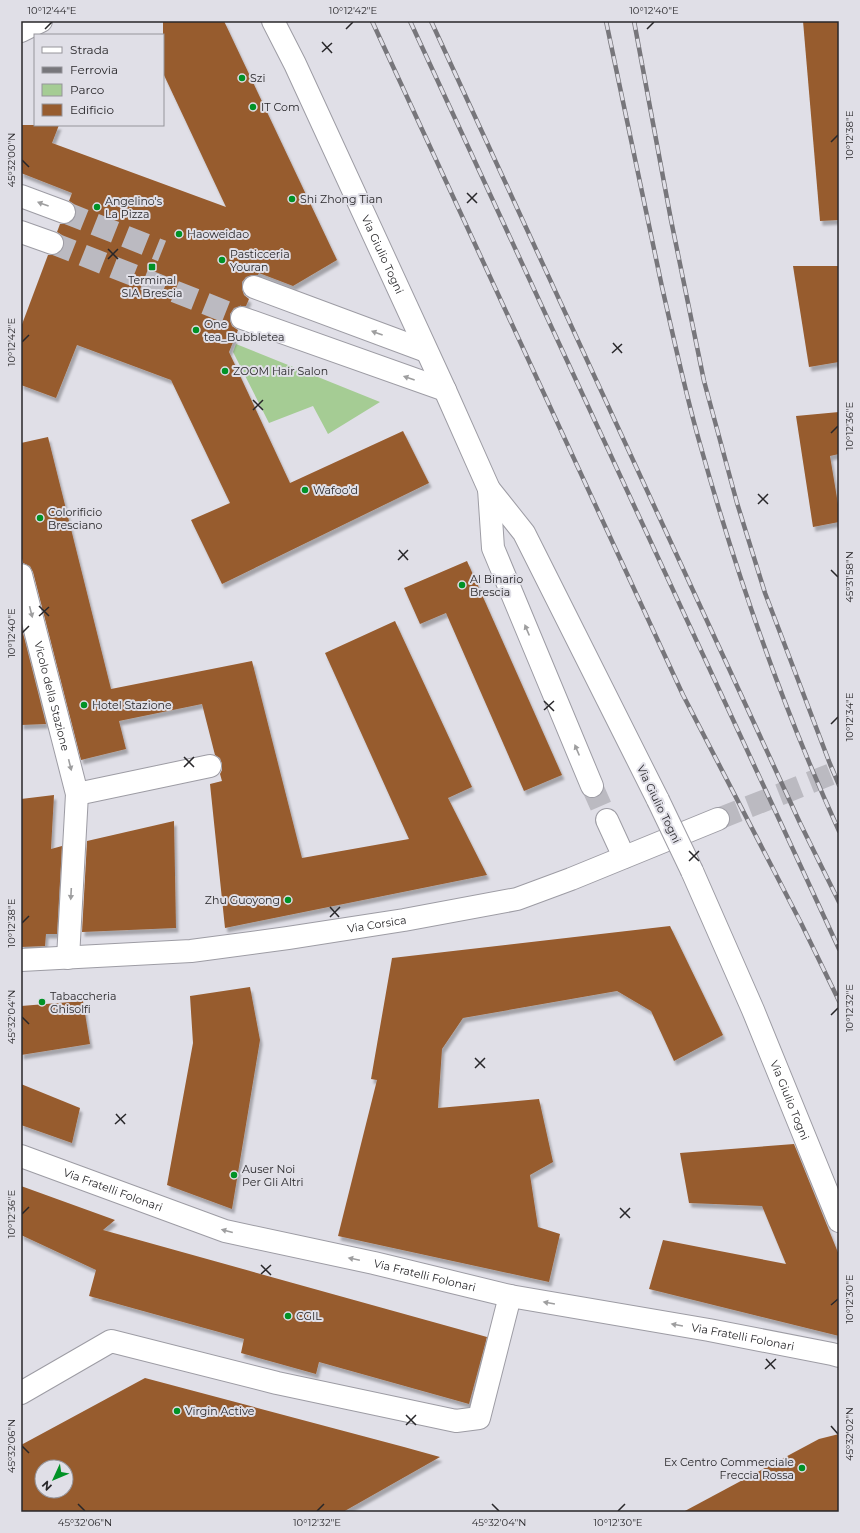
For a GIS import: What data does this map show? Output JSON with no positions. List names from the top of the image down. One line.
{"streets":{"street":["Via Giulio Togni","Vicolo della Stazione","Via Corsica","Via Fratelli Folonari"]},"crossings":[["Vicolo della Stazione","Via Corsica"]],"one_way":["Vicolo della Stazione","Via Fratelli Folonari"],"places":{"other":["Szi","IT Com","Shi Zhong Tian","Angelino's La Pizza","Haoweidao","Pasticceria Youran","One tea_Bubbletea","ZOOM Hair Salon","Wafoo'd","Colorificio Bresciano","Al Binario Brescia","Hotel Stazione","Zhu Guoyong","Tabaccheria Ghisolfi","Auser Noi Per Gli Altri","CGIL","Virgin Active","Ex Centro Commerciale Freccia Rossa"],"transit":["Terminal SIA Brescia"]},"legend":["Strada","Ferrovia","Parco","Edificio"],"north":"bottom left","coordinates":["10°12'44\"E","10°12'42\"E","10°12'40\"E","10°12'38\"E","45°32'00\"N","10°12'36\"E","45°31'58\"N","10°12'34\"E","10°12'32\"E","45°32'04\"N","10°12'30\"E","45°32'02\"N","45°32'06\"N"]}
